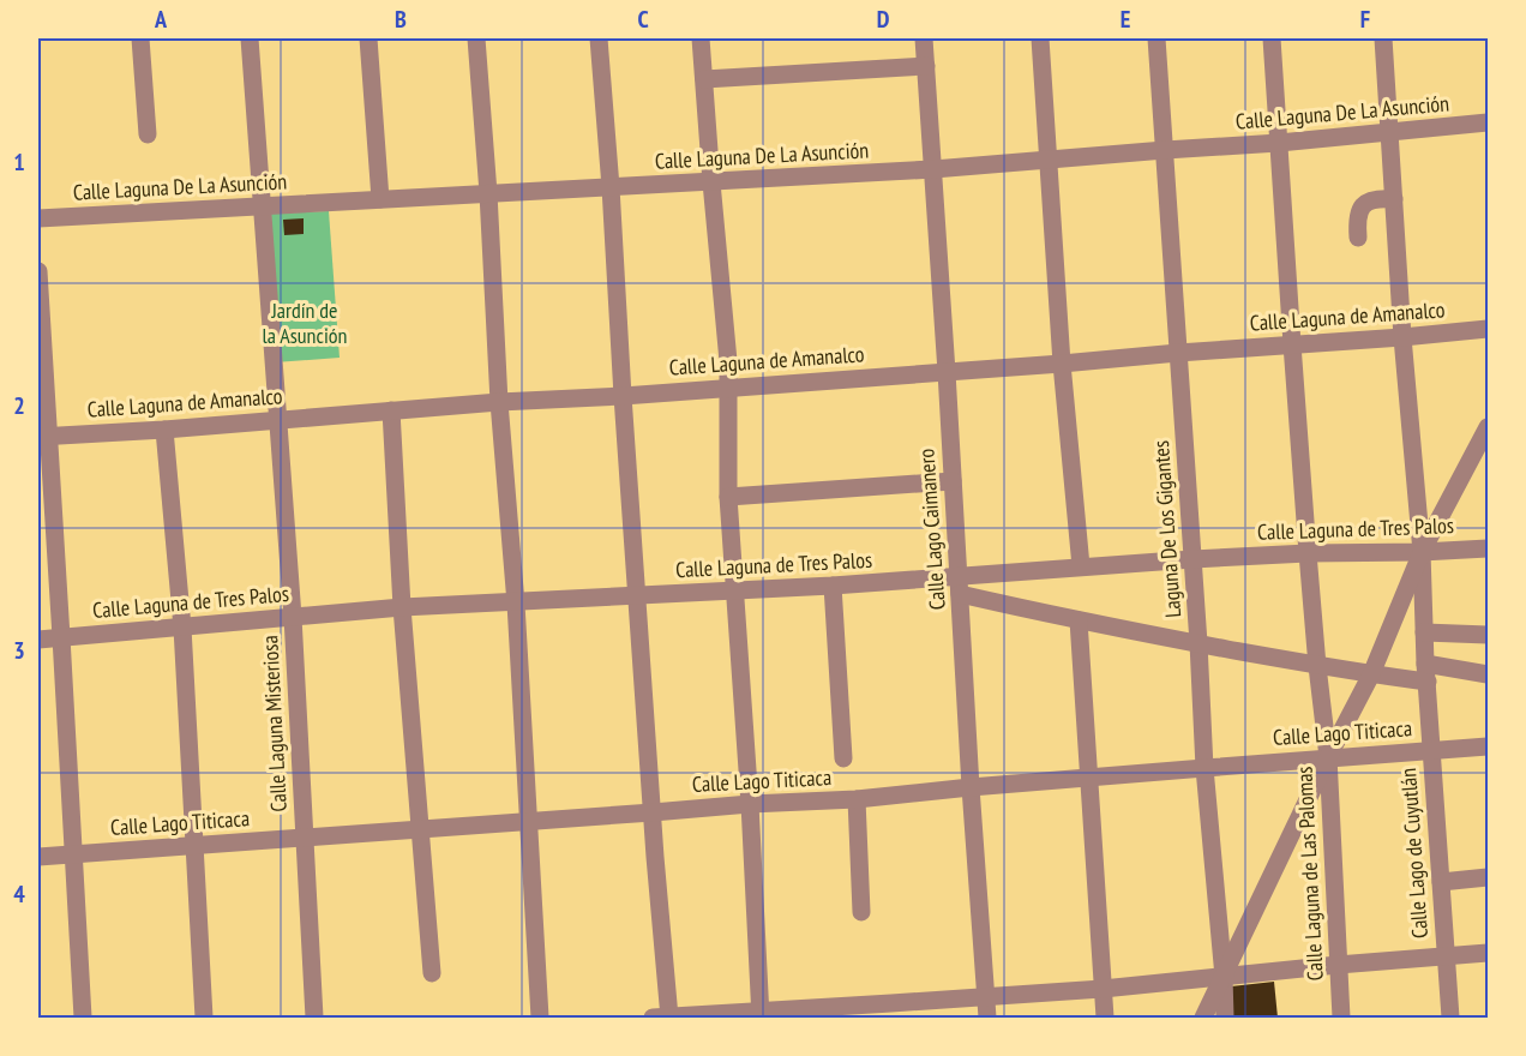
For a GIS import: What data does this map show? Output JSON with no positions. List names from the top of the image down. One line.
{"streets":{"street":["Calle Laguna De La Asunción","Calle Laguna de Amanalco","Calle Lago Caimanero","Laguna De Los Gigantes","Calle Laguna de Tres Palos","Calle Laguna Misteriosa","Calle Lago Titicaca","Calle Lago de Cuyutlán","Calle Laguna de Las Palomas"]},"crossings":[["Calle Laguna De La Asunción","Calle Lago Caimanero"],["Calle Laguna De La Asunción","Laguna De Los Gigantes"],["Calle Laguna De La Asunción","Calle Laguna Misteriosa"],["Calle Laguna De La Asunción","Calle Lago de Cuyutlán"],["Calle Laguna De La Asunción","Calle Laguna de Las Palomas"],["Calle Laguna de Amanalco","Calle Lago Caimanero"],["Calle Laguna de Amanalco","Laguna De Los Gigantes"],["Calle Laguna de Amanalco","Calle Laguna Misteriosa"],["Calle Laguna de Amanalco","Calle Lago de Cuyutlán"],["Calle Laguna de Amanalco","Calle Laguna de Las Palomas"],["Calle Lago Caimanero","Calle Laguna de Tres Palos"],["Calle Lago Caimanero","Calle Lago Titicaca"],["Laguna De Los Gigantes","Calle Laguna de Tres Palos"],["Laguna De Los Gigantes","Calle Lago Titicaca"],["Calle Laguna de Tres Palos","Calle Laguna Misteriosa"],["Calle Laguna de Tres Palos","Calle Lago de Cuyutlán"],["Calle Laguna de Tres Palos","Calle Laguna de Las Palomas"],["Calle Laguna Misteriosa","Calle Lago Titicaca"],["Calle Lago Titicaca","Calle Lago de Cuyutlán"],["Calle Lago Titicaca","Calle Laguna de Las Palomas"]],"parks":["Jardín de la Asunción"],"grid":{"columns":["A","B","C","D","E","F"],"rows":["1","2","3","4"]}}
